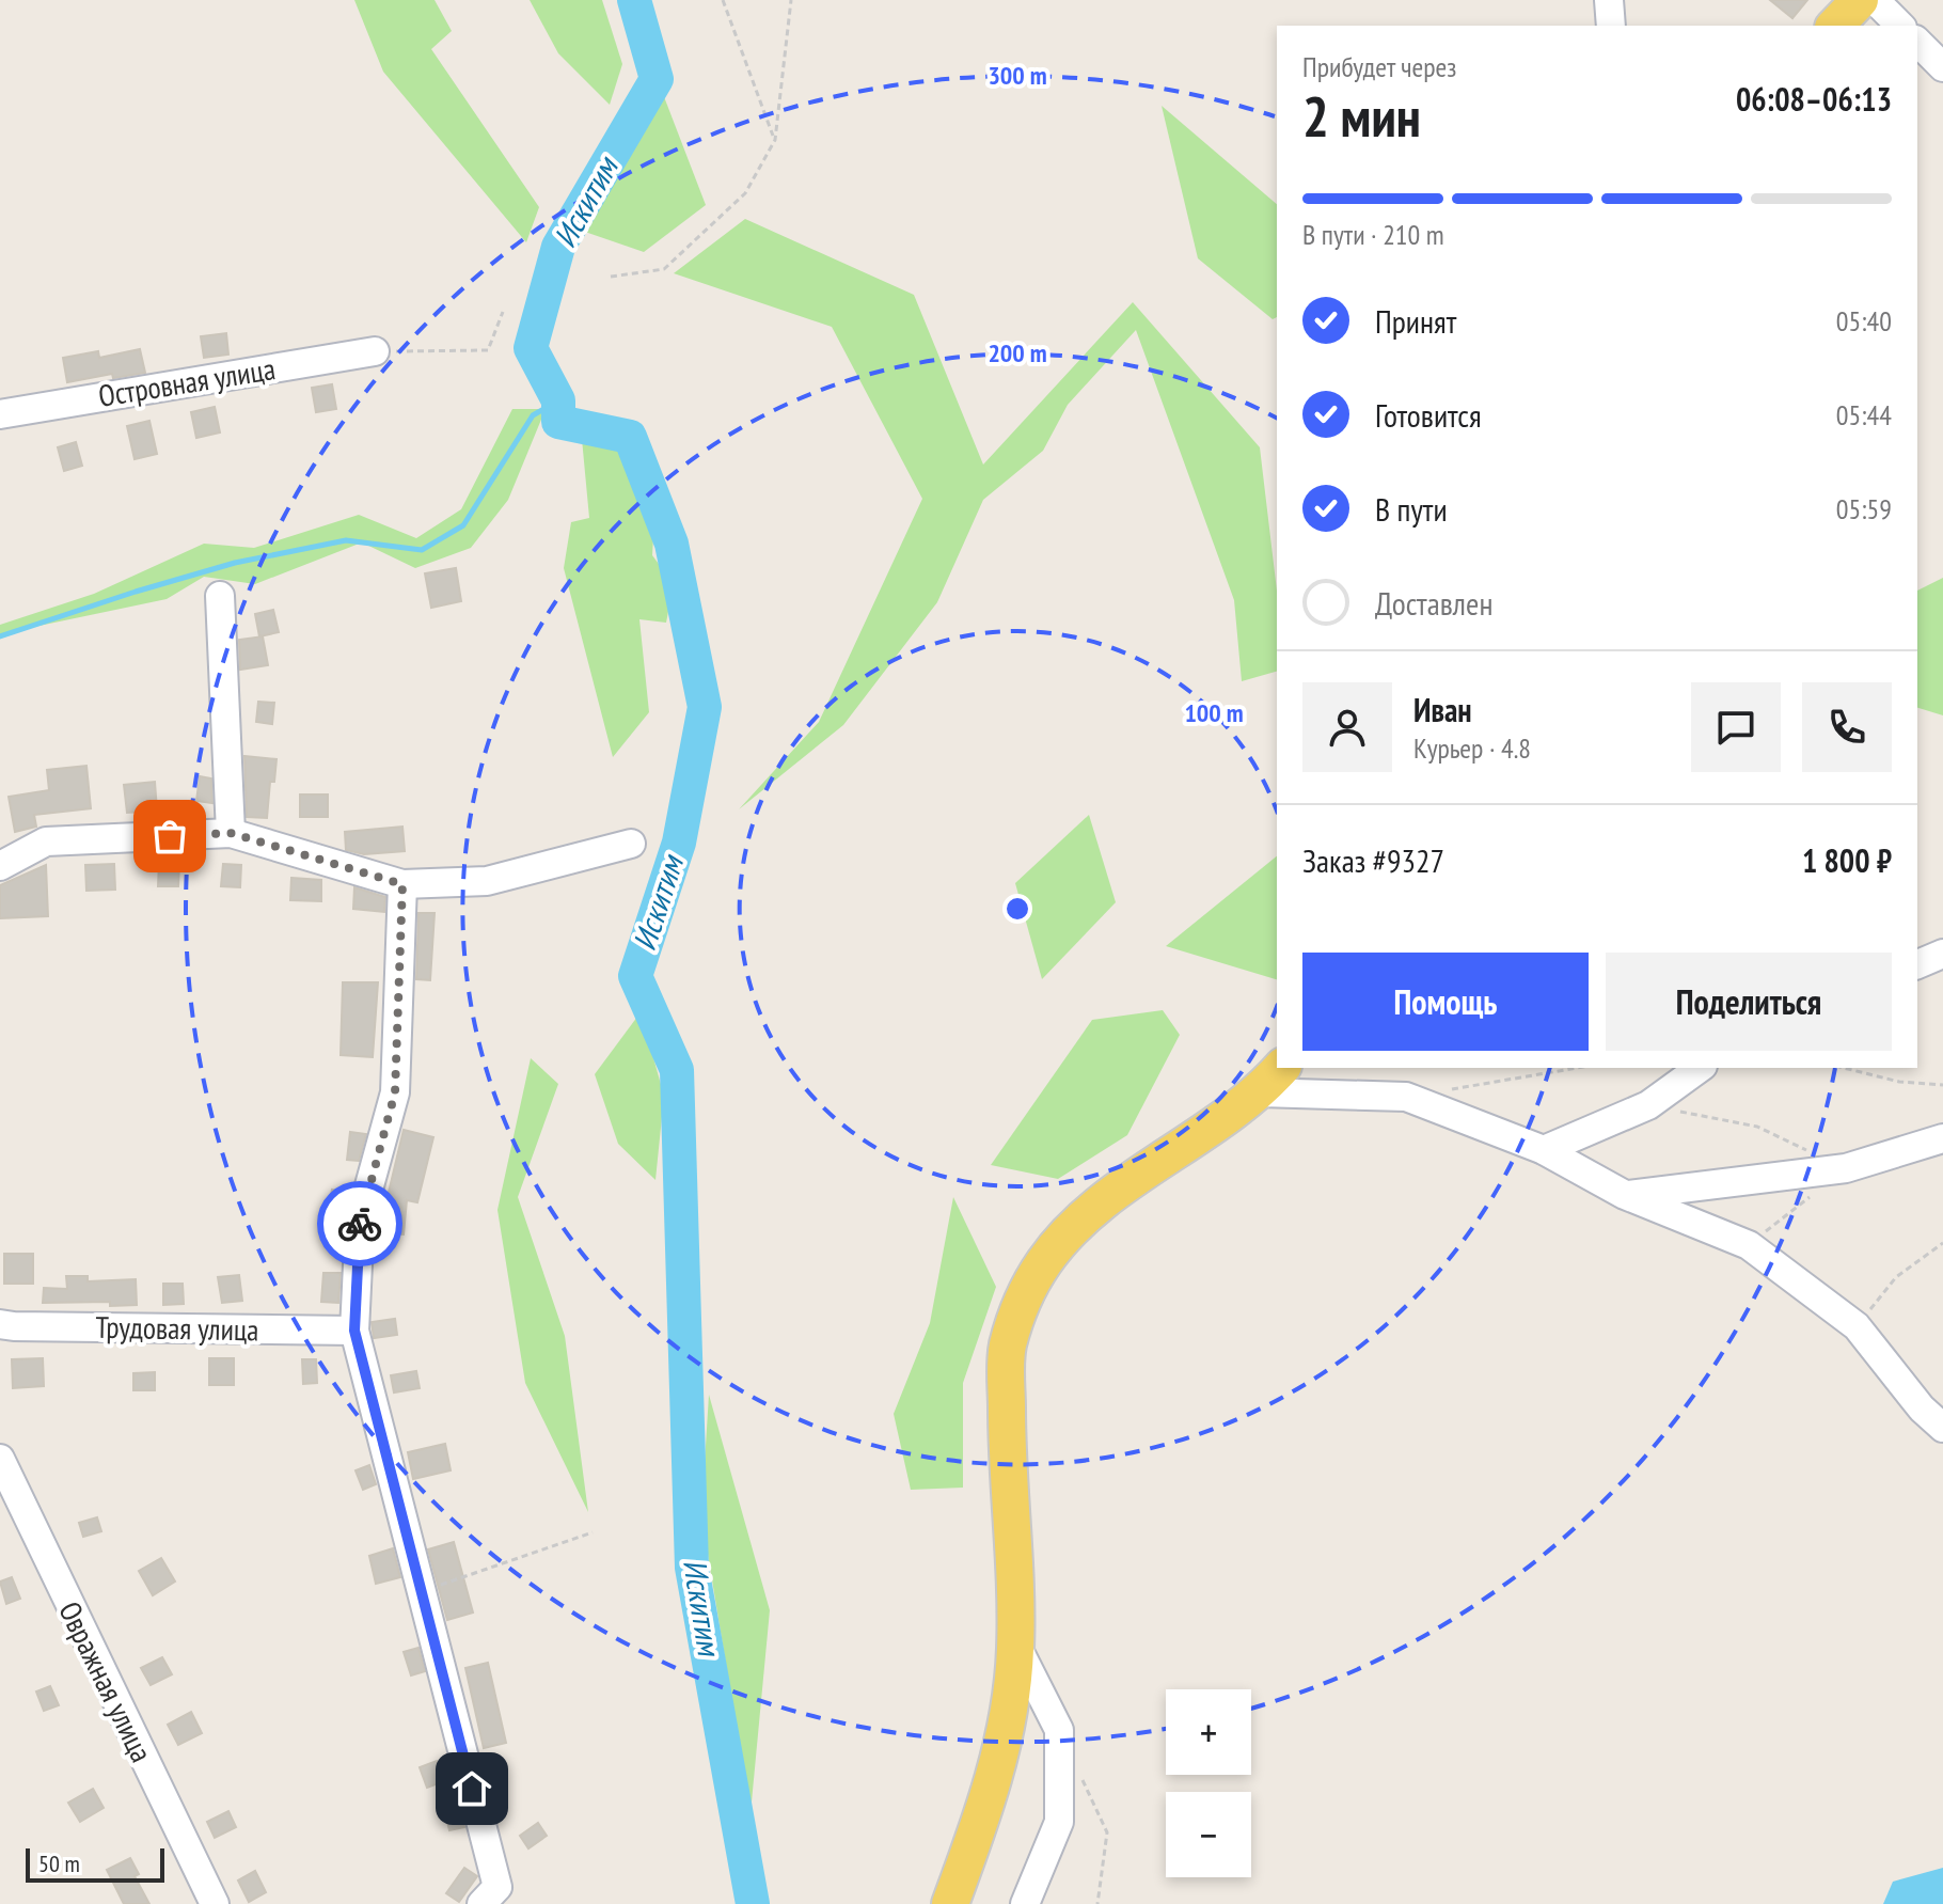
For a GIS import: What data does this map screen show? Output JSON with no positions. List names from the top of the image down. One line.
{"streets":{"street":["Островная улица","Трудовая улица","Овражная улица"]},"water":["Искитим"],"scale_bar":"50 m","page":{"heading":["2 мин","Прибудет через","06:08–06:13"],"panel":["Иван","Курьер · 4.8","Заказ #9327","1 800 ₽"],"bar":"В пути · 210 m","list":[["Принят","05:40"],["Готовится","05:44"],["В пути","05:59"],"Доставлен"],"buttons":["Помощь","Поделиться"],"map_buttons":["+","−"],"scale":"50 m"},"rings":["300 m","200 m","100 m"]}
